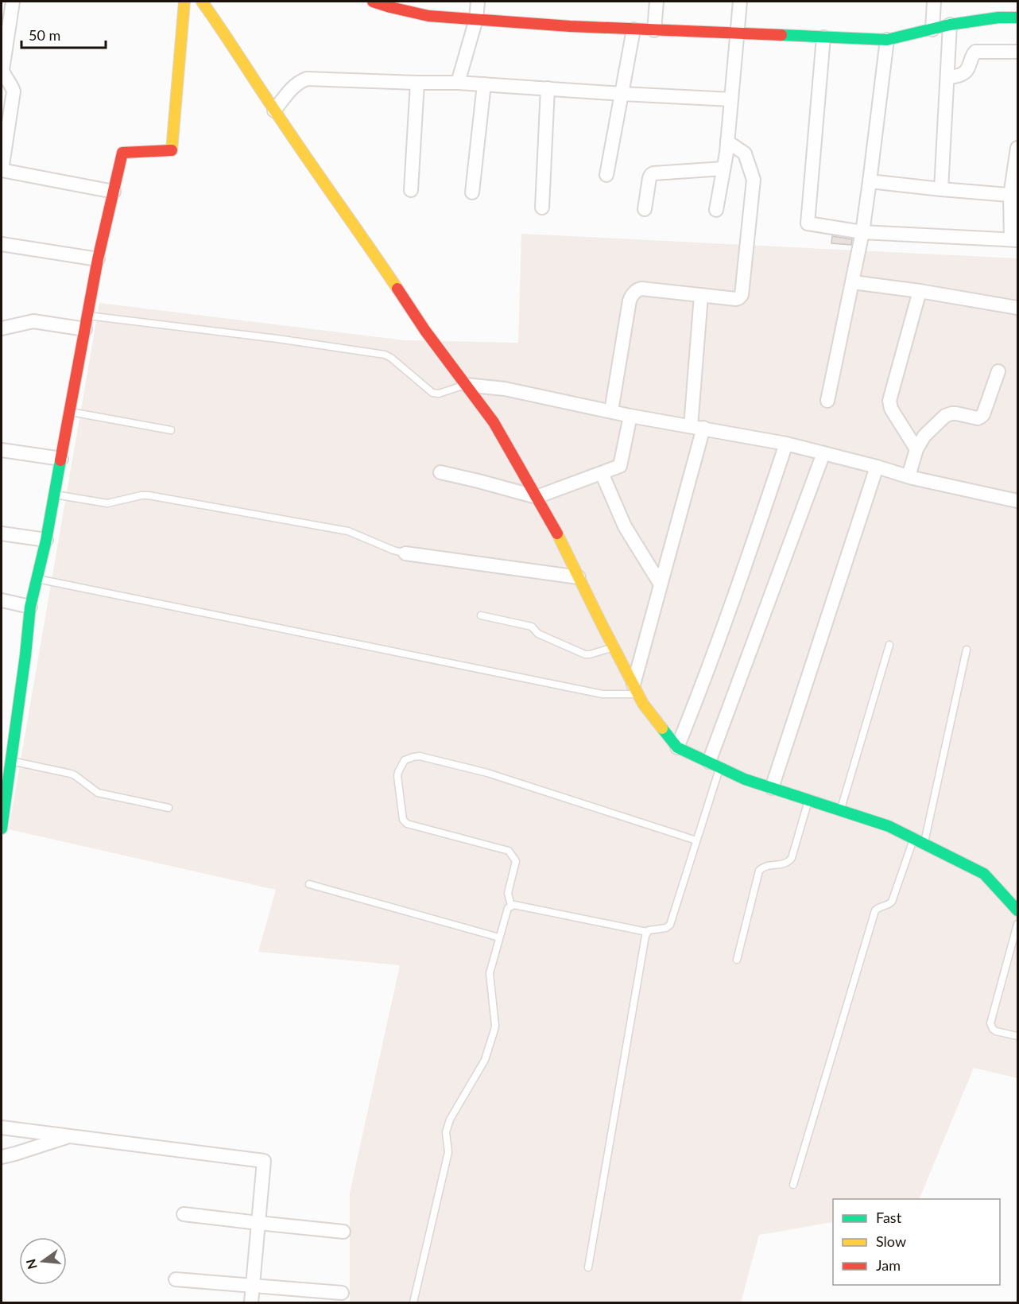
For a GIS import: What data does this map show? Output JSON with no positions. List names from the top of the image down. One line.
{"legend":["Fast","Slow","Jam"],"scale_bar":"50 m","north":"left"}
